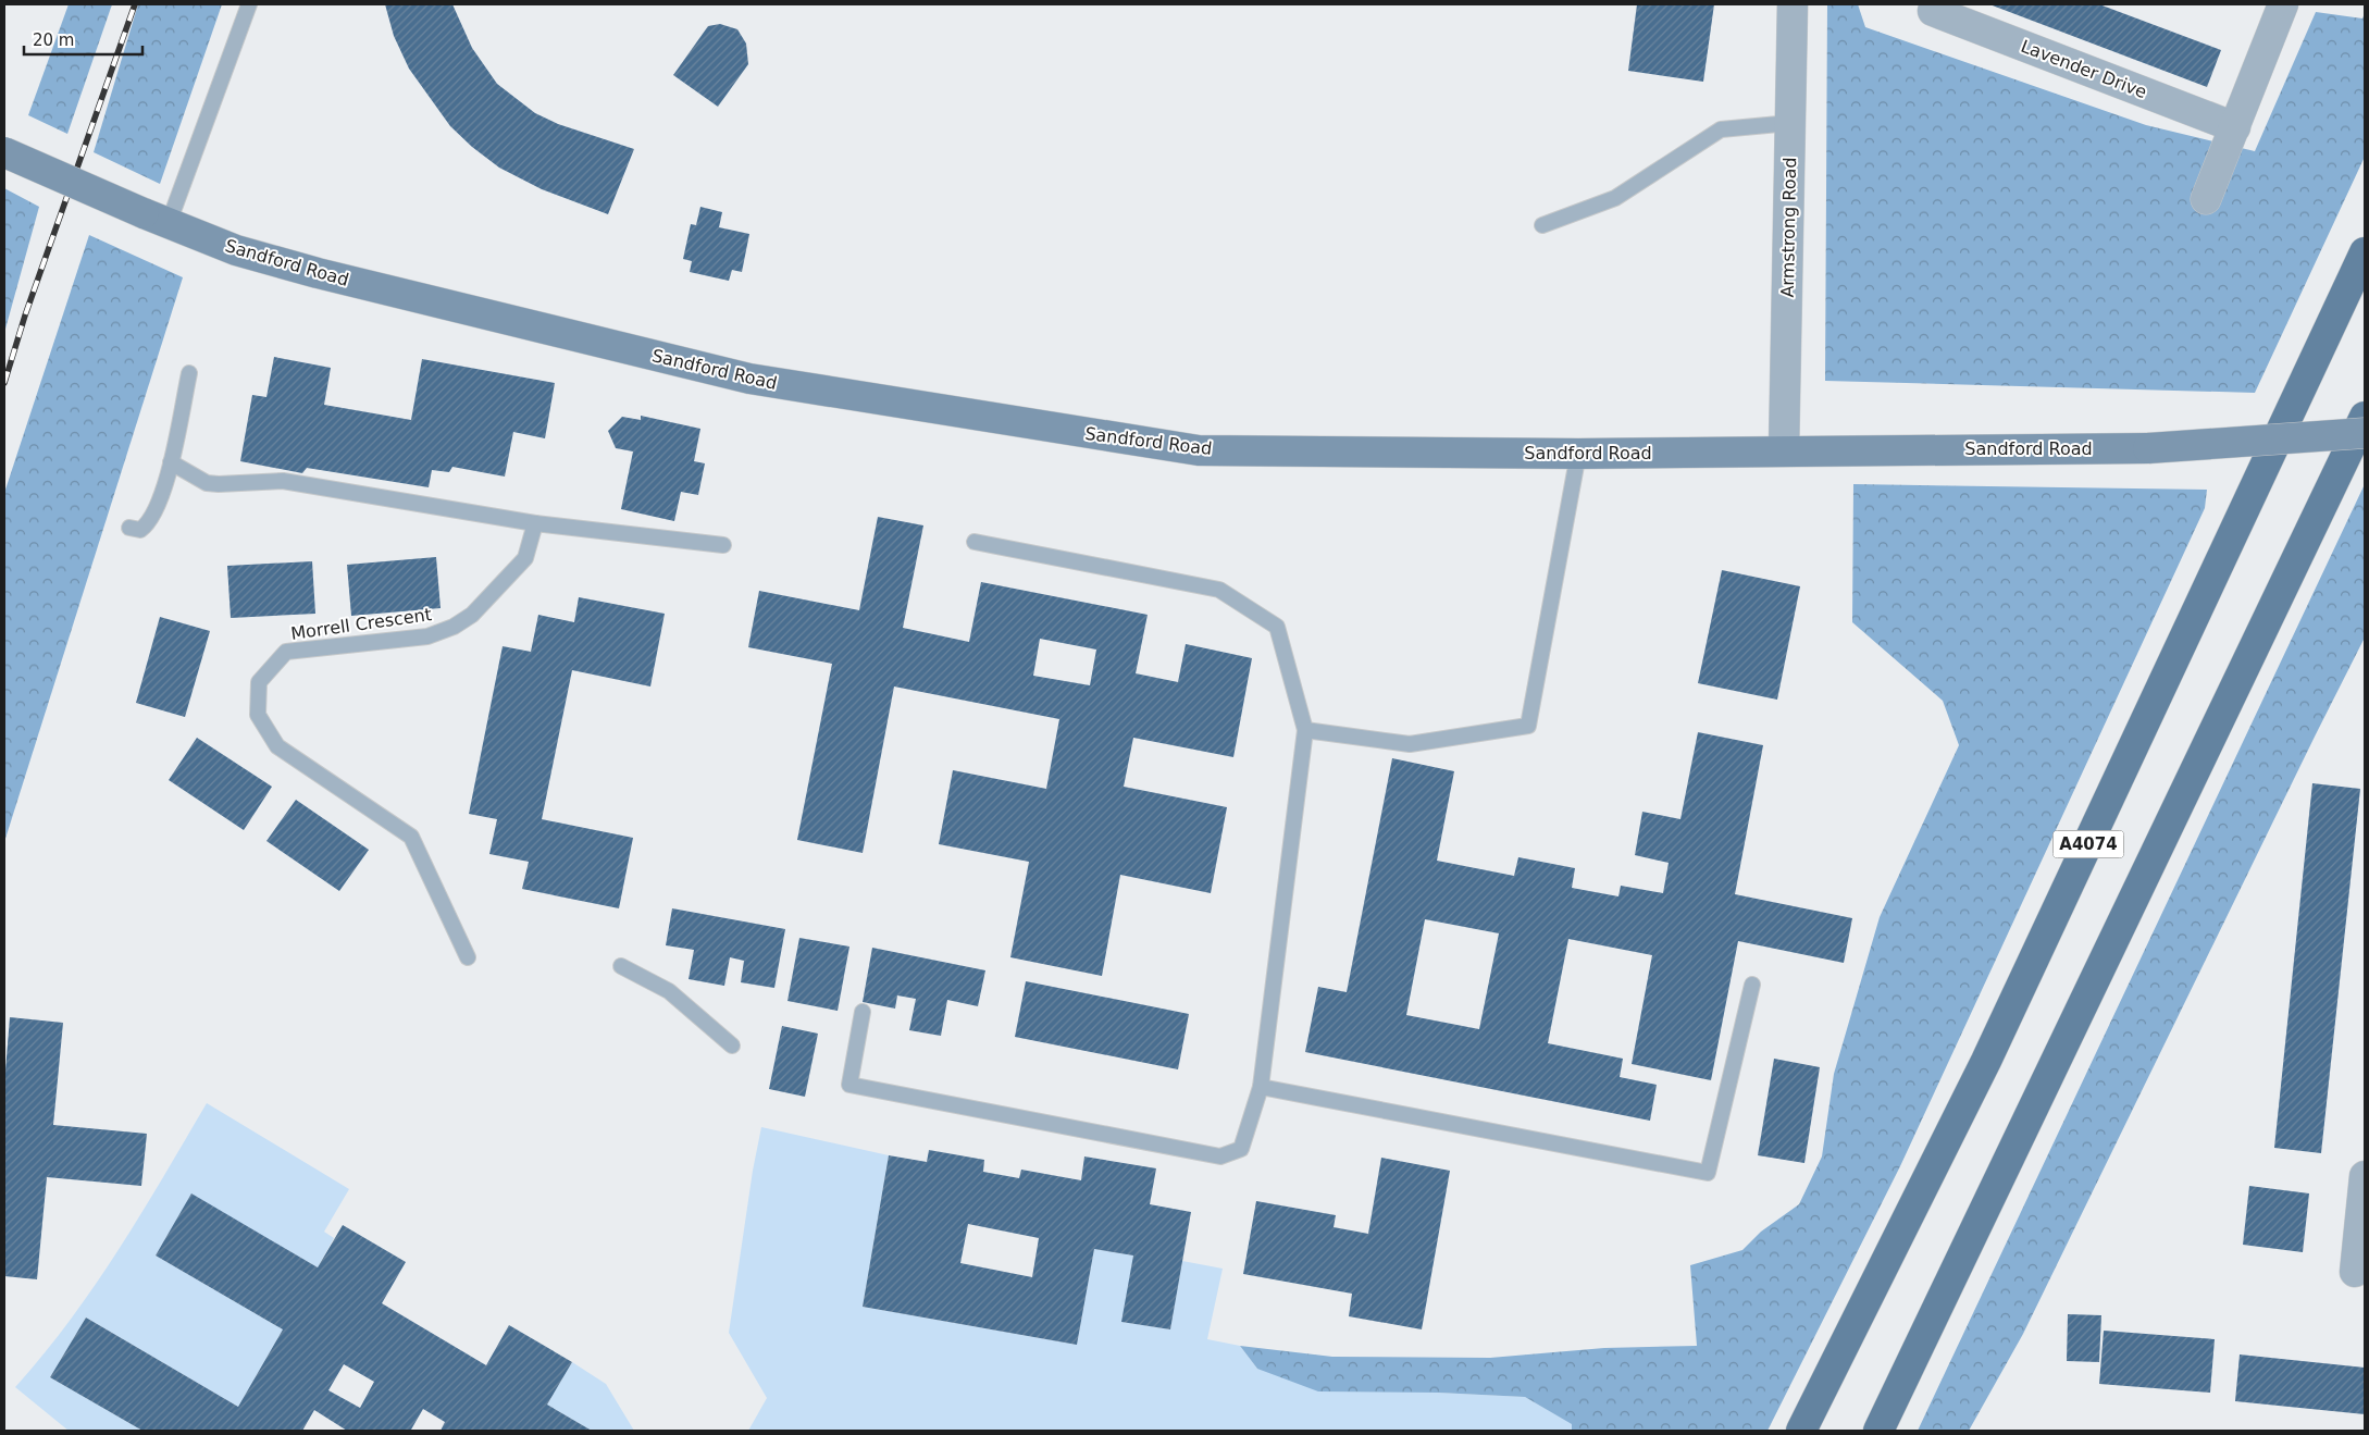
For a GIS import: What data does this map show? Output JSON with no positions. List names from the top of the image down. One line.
{"streets":{"main road":["A4074"],"street":["Lavender Drive","Armstrong Road","Sandford Road"],"lane":["Morrell Crescent"]},"crossings":[["Armstrong Road","Sandford Road"]],"scale_bar":"20 m"}
